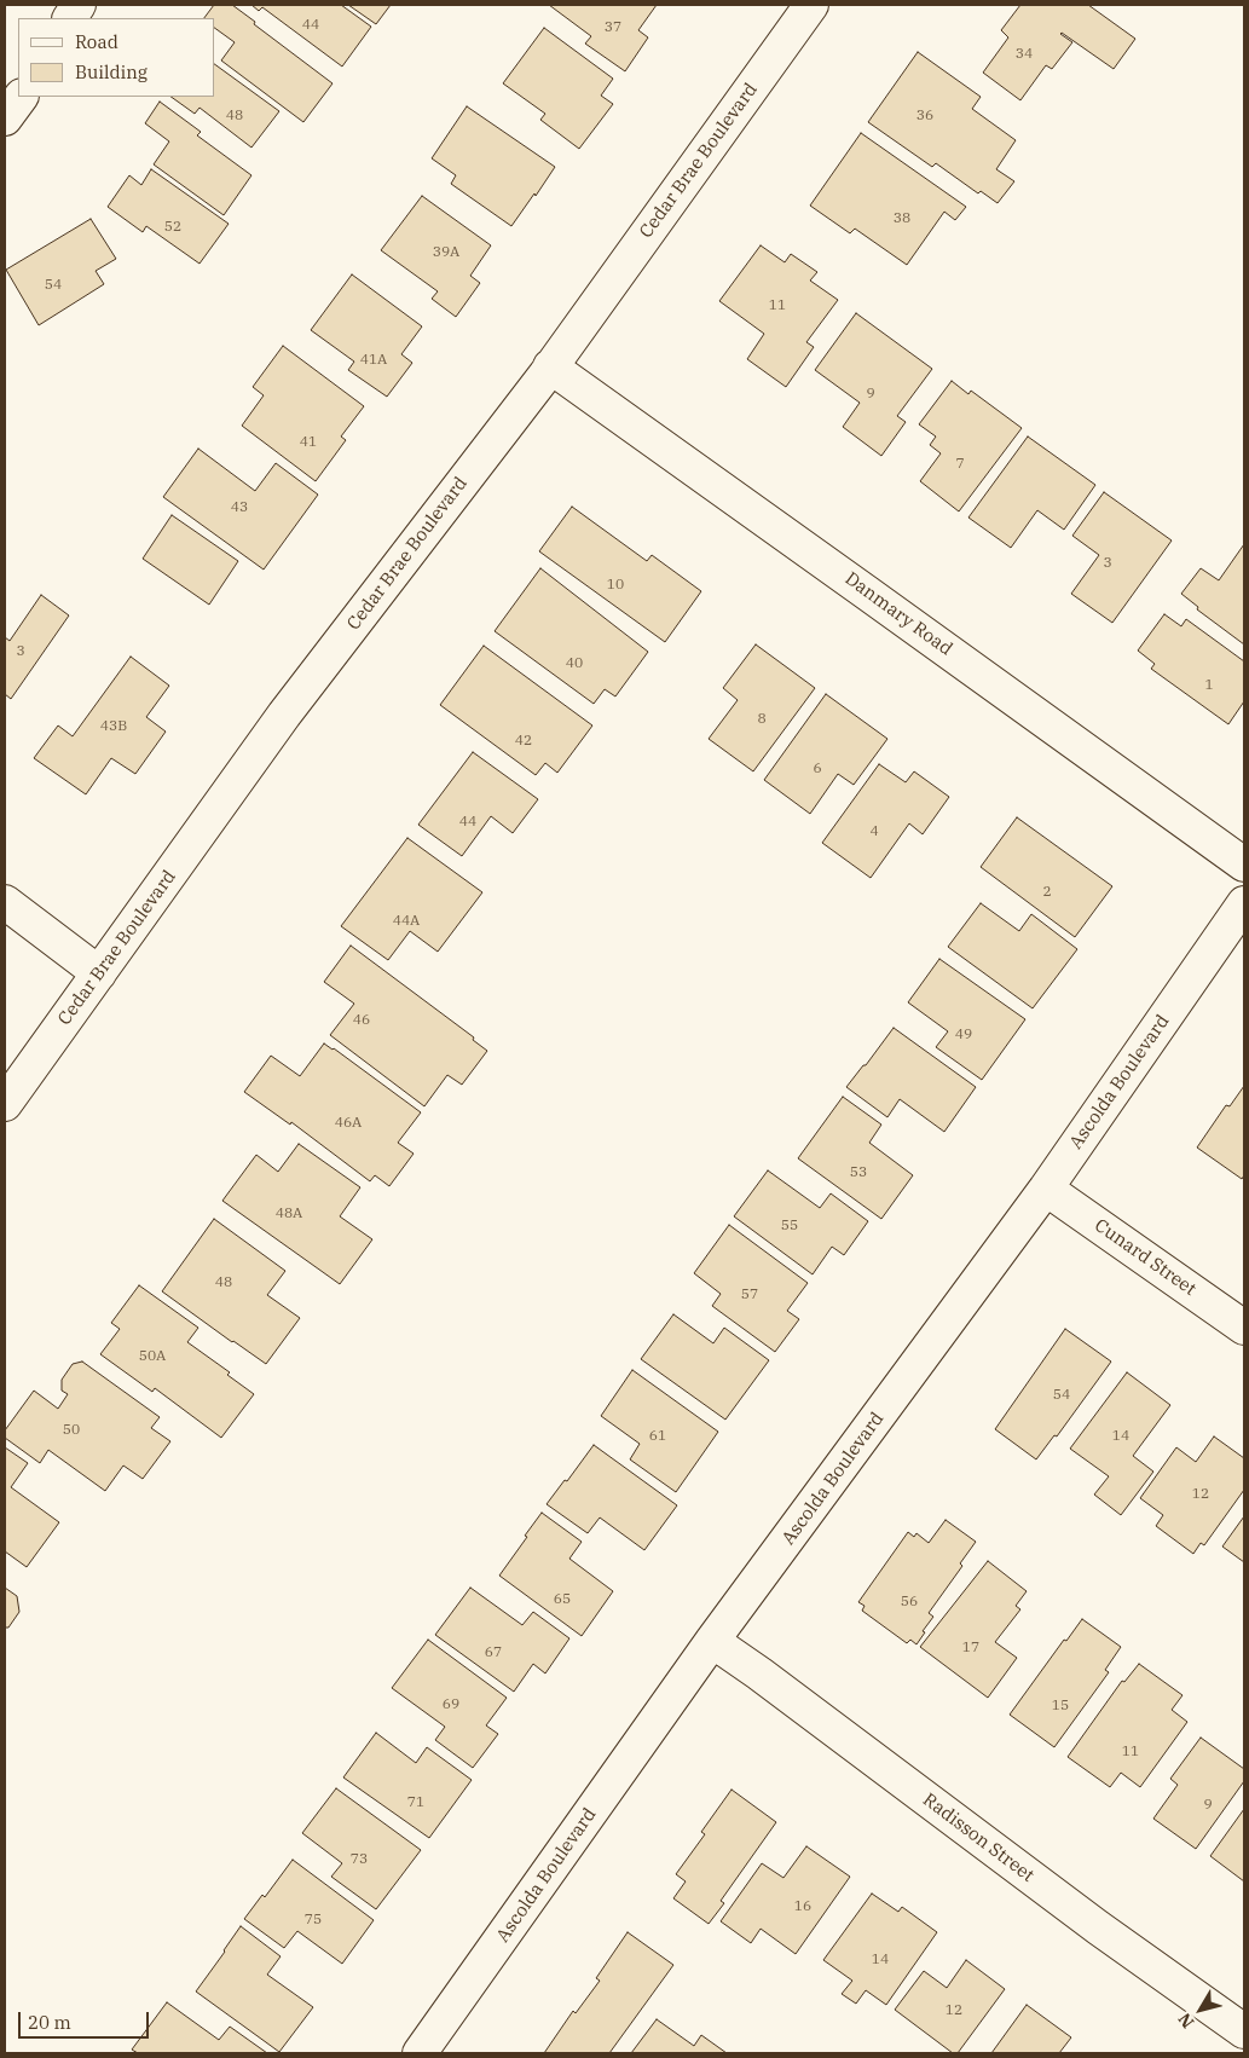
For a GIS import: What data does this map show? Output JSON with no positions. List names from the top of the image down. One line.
{"streets":{"street":["Cedar Brae Boulevard","Danmary Road","Ascolda Boulevard","Cunard Street","Radisson Street"]},"crossings":[["Cedar Brae Boulevard","Danmary Road"],["Ascolda Boulevard","Cunard Street"],["Ascolda Boulevard","Radisson Street"]],"house_numbers":["44","37","34","48","36","38","52","39A","54","11","41A","9","41","7","43","3","10","3","40","1","8","43B","42","6","44","4","2","44A","46","49","46A","53","48A","55","48","57","50A","54","50","61","14","12","65","56","17","67","69","15","11","71","9","73","16","75","14","12"],"legend":["Road","Building"],"scale_bar":"20 m","north":"bottom left"}
